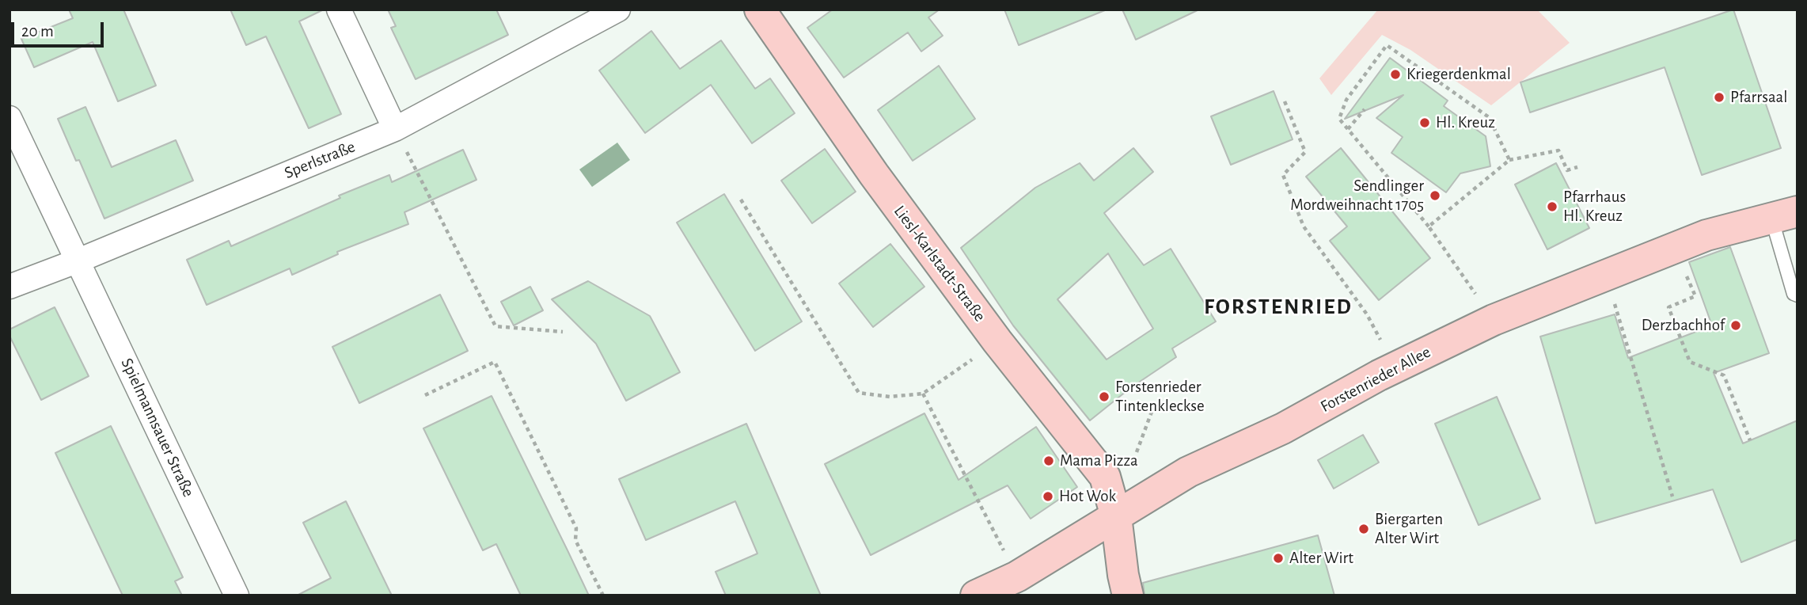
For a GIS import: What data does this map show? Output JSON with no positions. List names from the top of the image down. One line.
{"streets":{"main road":["Liesl-Karlstadt-Straße","Forstenrieder Allee"],"street":["Sperlstraße","Spielmannsauer Straße"]},"crossings":[["Sperlstraße","Spielmannsauer Straße"],["Liesl-Karlstadt-Straße","Forstenrieder Allee"]],"districts":["FORSTENRIED"],"places":["Kriegerdenkmal","Pfarrsaal","Hl. Kreuz","Sendlinger Mordweihnacht 1705","Pfarrhaus Hl. Kreuz","Derzbachhof","Forstenrieder Tintenkleckse","Mama Pizza","Hot Wok","Biergarten Alter Wirt","Alter Wirt"],"scale_bar":"20 m"}
